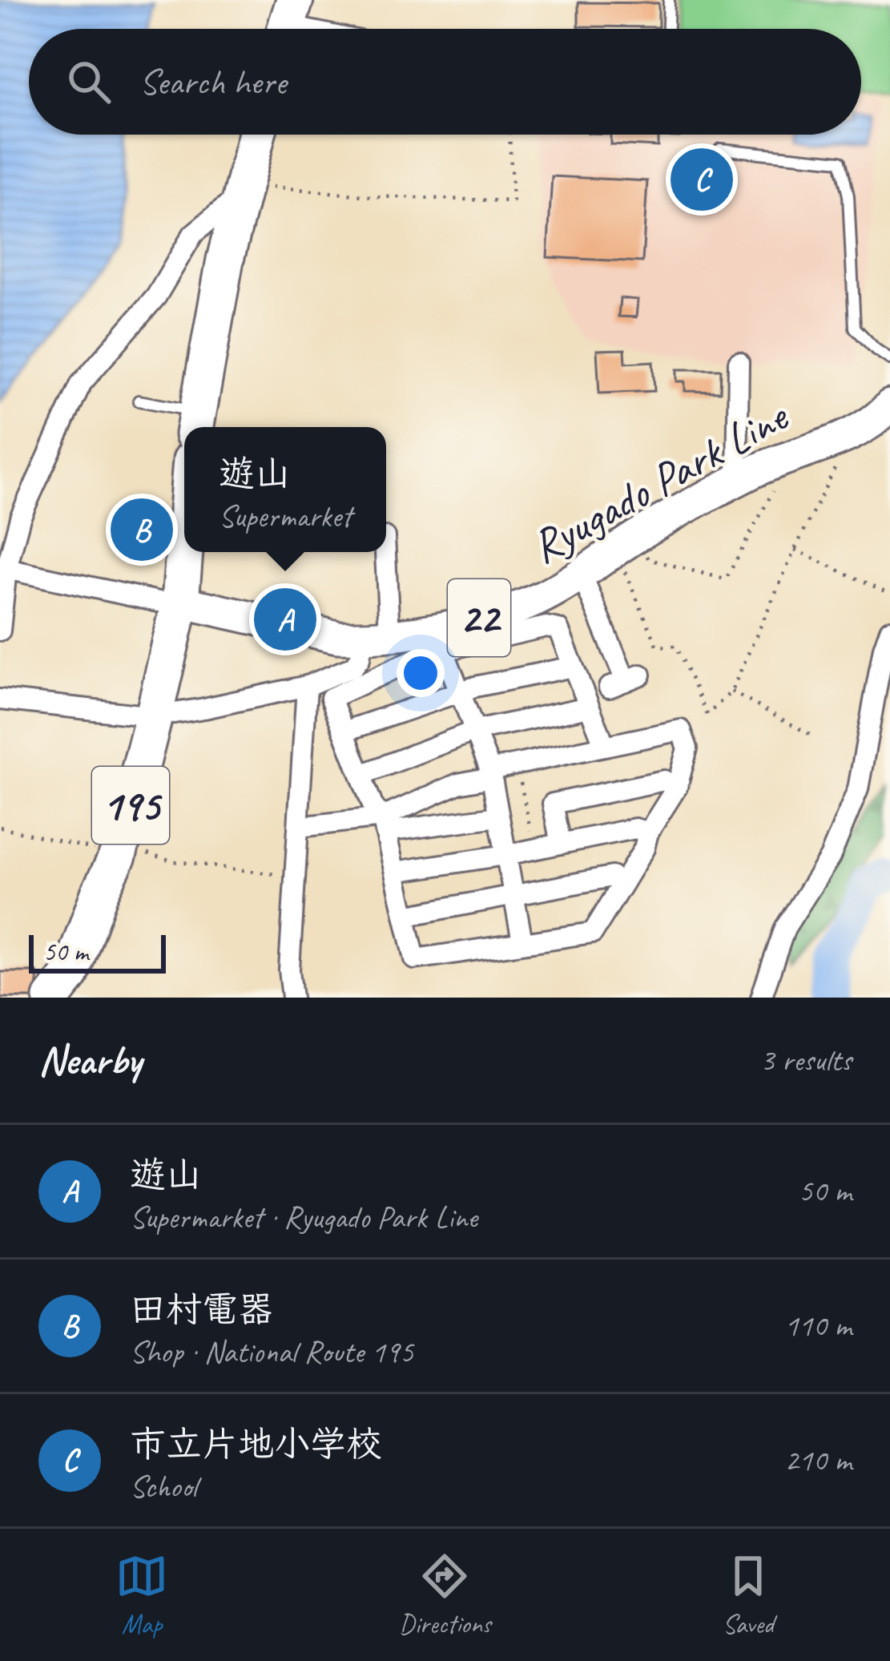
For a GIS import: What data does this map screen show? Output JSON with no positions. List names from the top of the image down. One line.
{"streets":{"highway":["195"],"main road":["Ryugado Park Line","22"]},"crossings":[["Ryugado Park Line","195"]],"scale_bar":"50 m","page":{"search":"Search here","pins":["C","B","A"],"popup":["遊山","Supermarket"],"scale":"50 m","heading":["Nearby","3 results"],"list":[{"mark":"A","name":"遊山","note":"Supermarket · Ryugado Park Line","value":"50 m"},{"mark":"B","name":"田村電器","note":"Shop · National Route 195","value":"110 m"},{"mark":"C","name":"市立片地小学校","note":"School","value":"210 m"}],"nav":["Map","Directions","Saved"]}}
